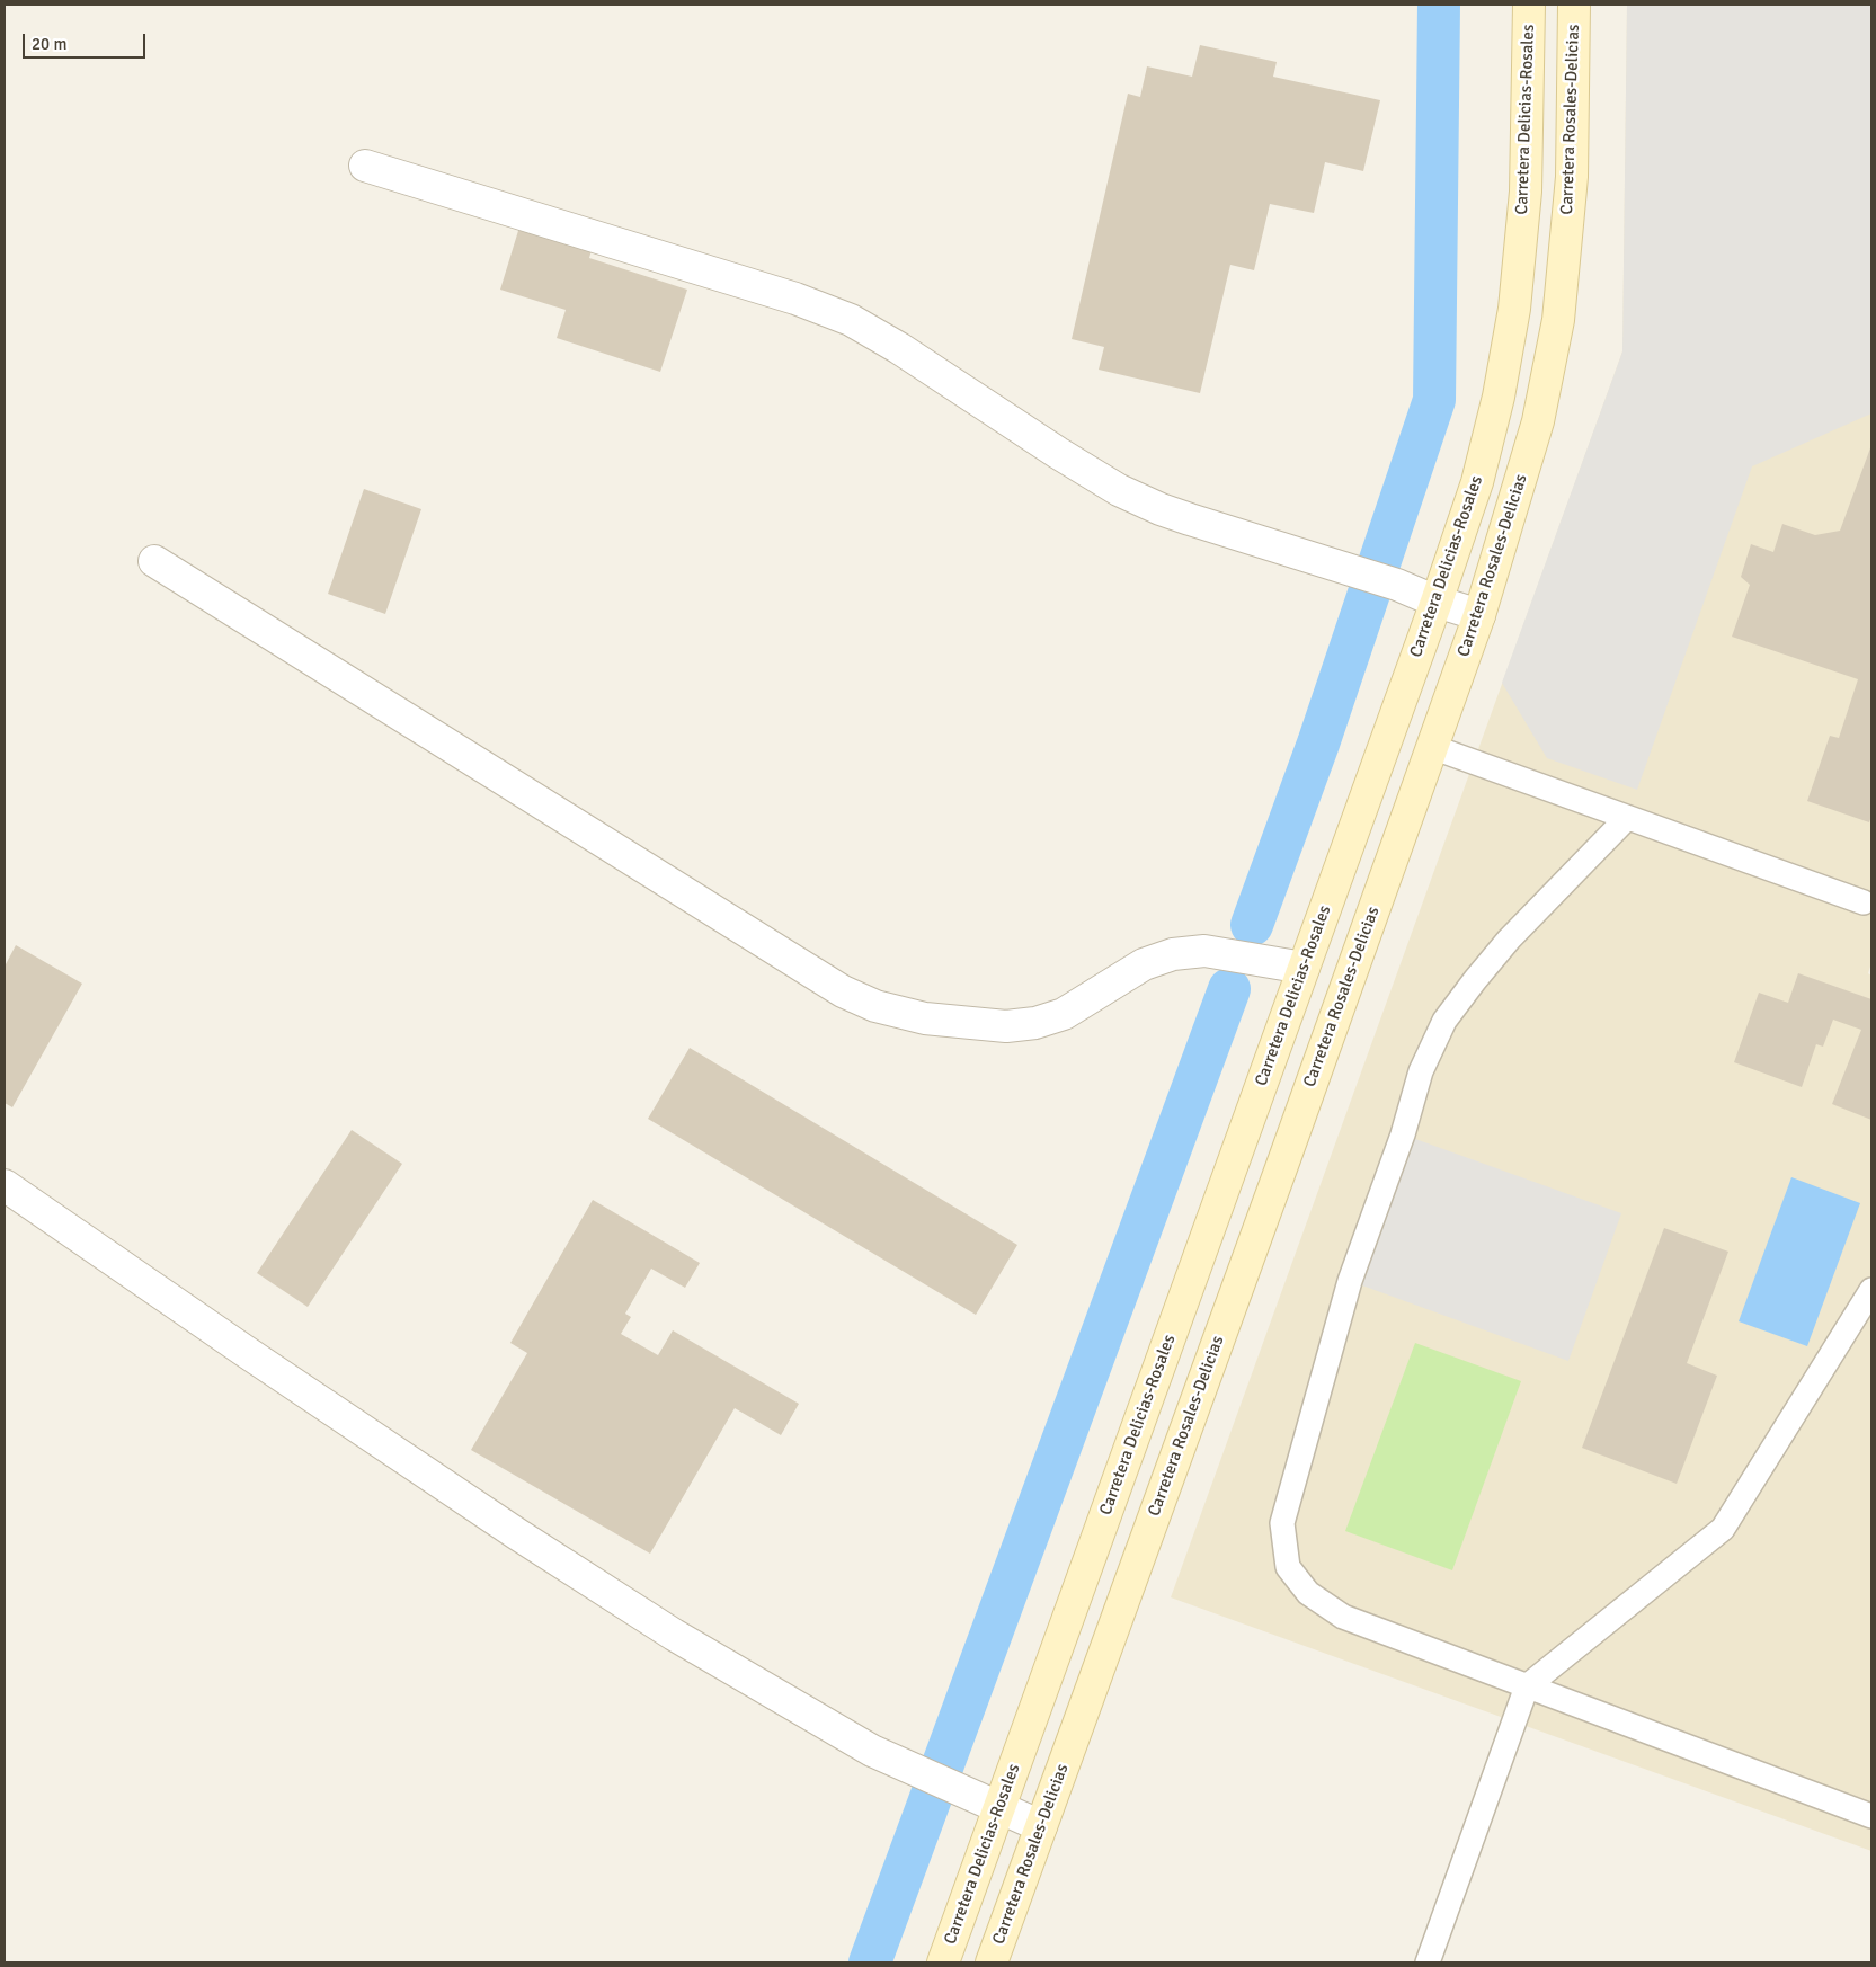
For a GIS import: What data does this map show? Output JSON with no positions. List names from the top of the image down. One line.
{"streets":{"main road":["Carretera Delicias-Rosales","Carretera Rosales-Delicias"]},"scale_bar":"20 m"}
